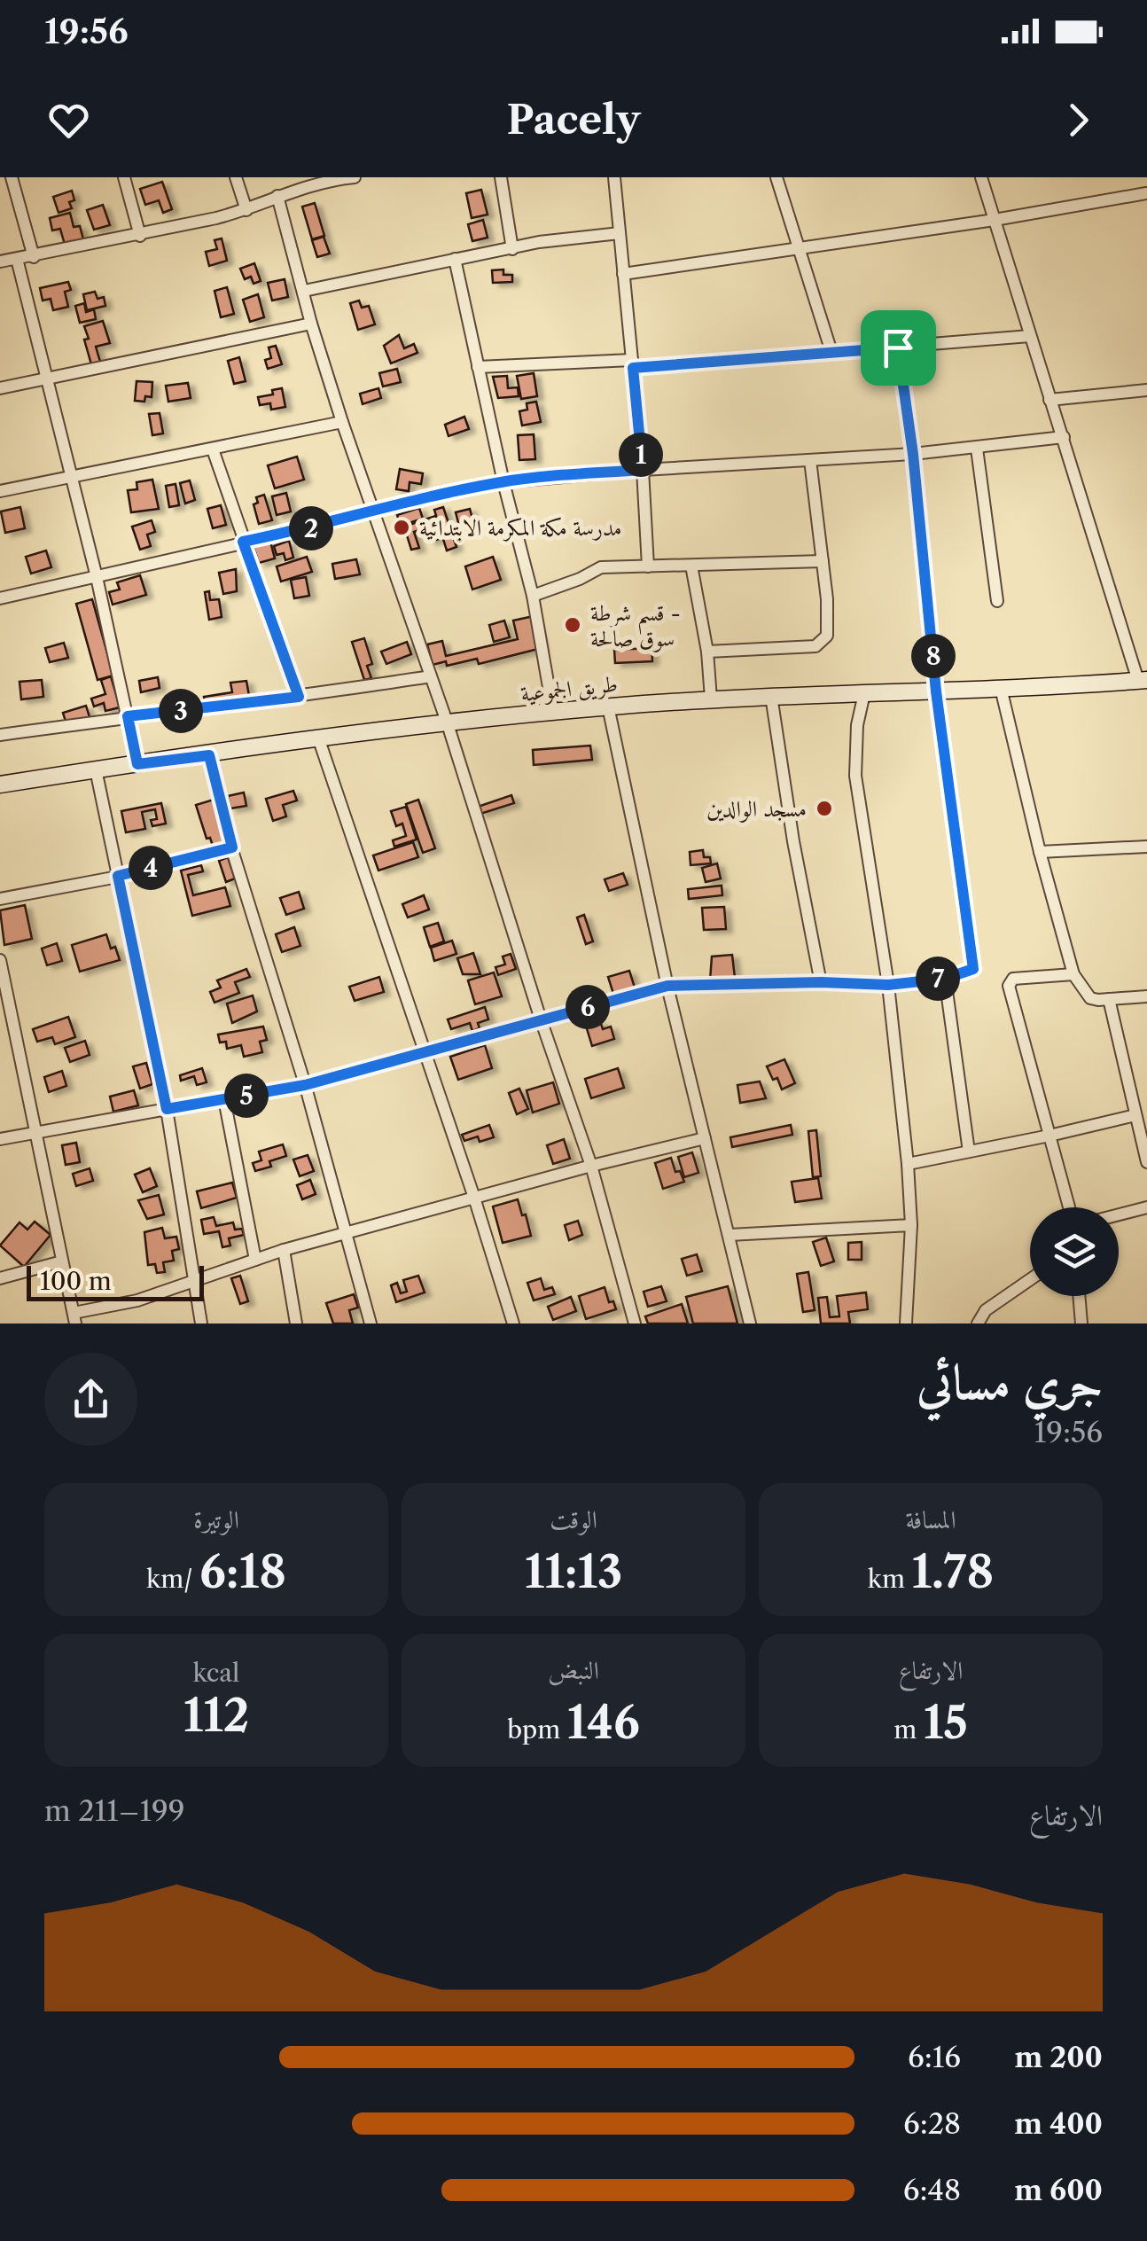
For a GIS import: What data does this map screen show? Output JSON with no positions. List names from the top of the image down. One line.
{"streets":{"main road":["طريق الجموعية"]},"places":["مدرسة مكة المكرمة الابتدائية","قسم شرطة - سوق صالحة","مسجد الوالدين"],"scale_bar":"100 m","page":{"status":"19:56","header":"Pacely","pins":["1","2","8","3","4","7","6","5"],"scale":"100 m","heading":["جري مسائي","19:56"],"stats":[["المسافة","1.78 km"],["الوقت","11:13"],["الوتيرة","6:18 /km"],["الارتفاع","15 m"],["النبض","146 bpm"],["kcal","112"]],"chart":["الارتفاع","199–211 m"],"list":[{"name":"200 m","note":"6:16"},{"name":"400 m","note":"6:28"},{"name":"600 m","note":"6:48"}]}}
